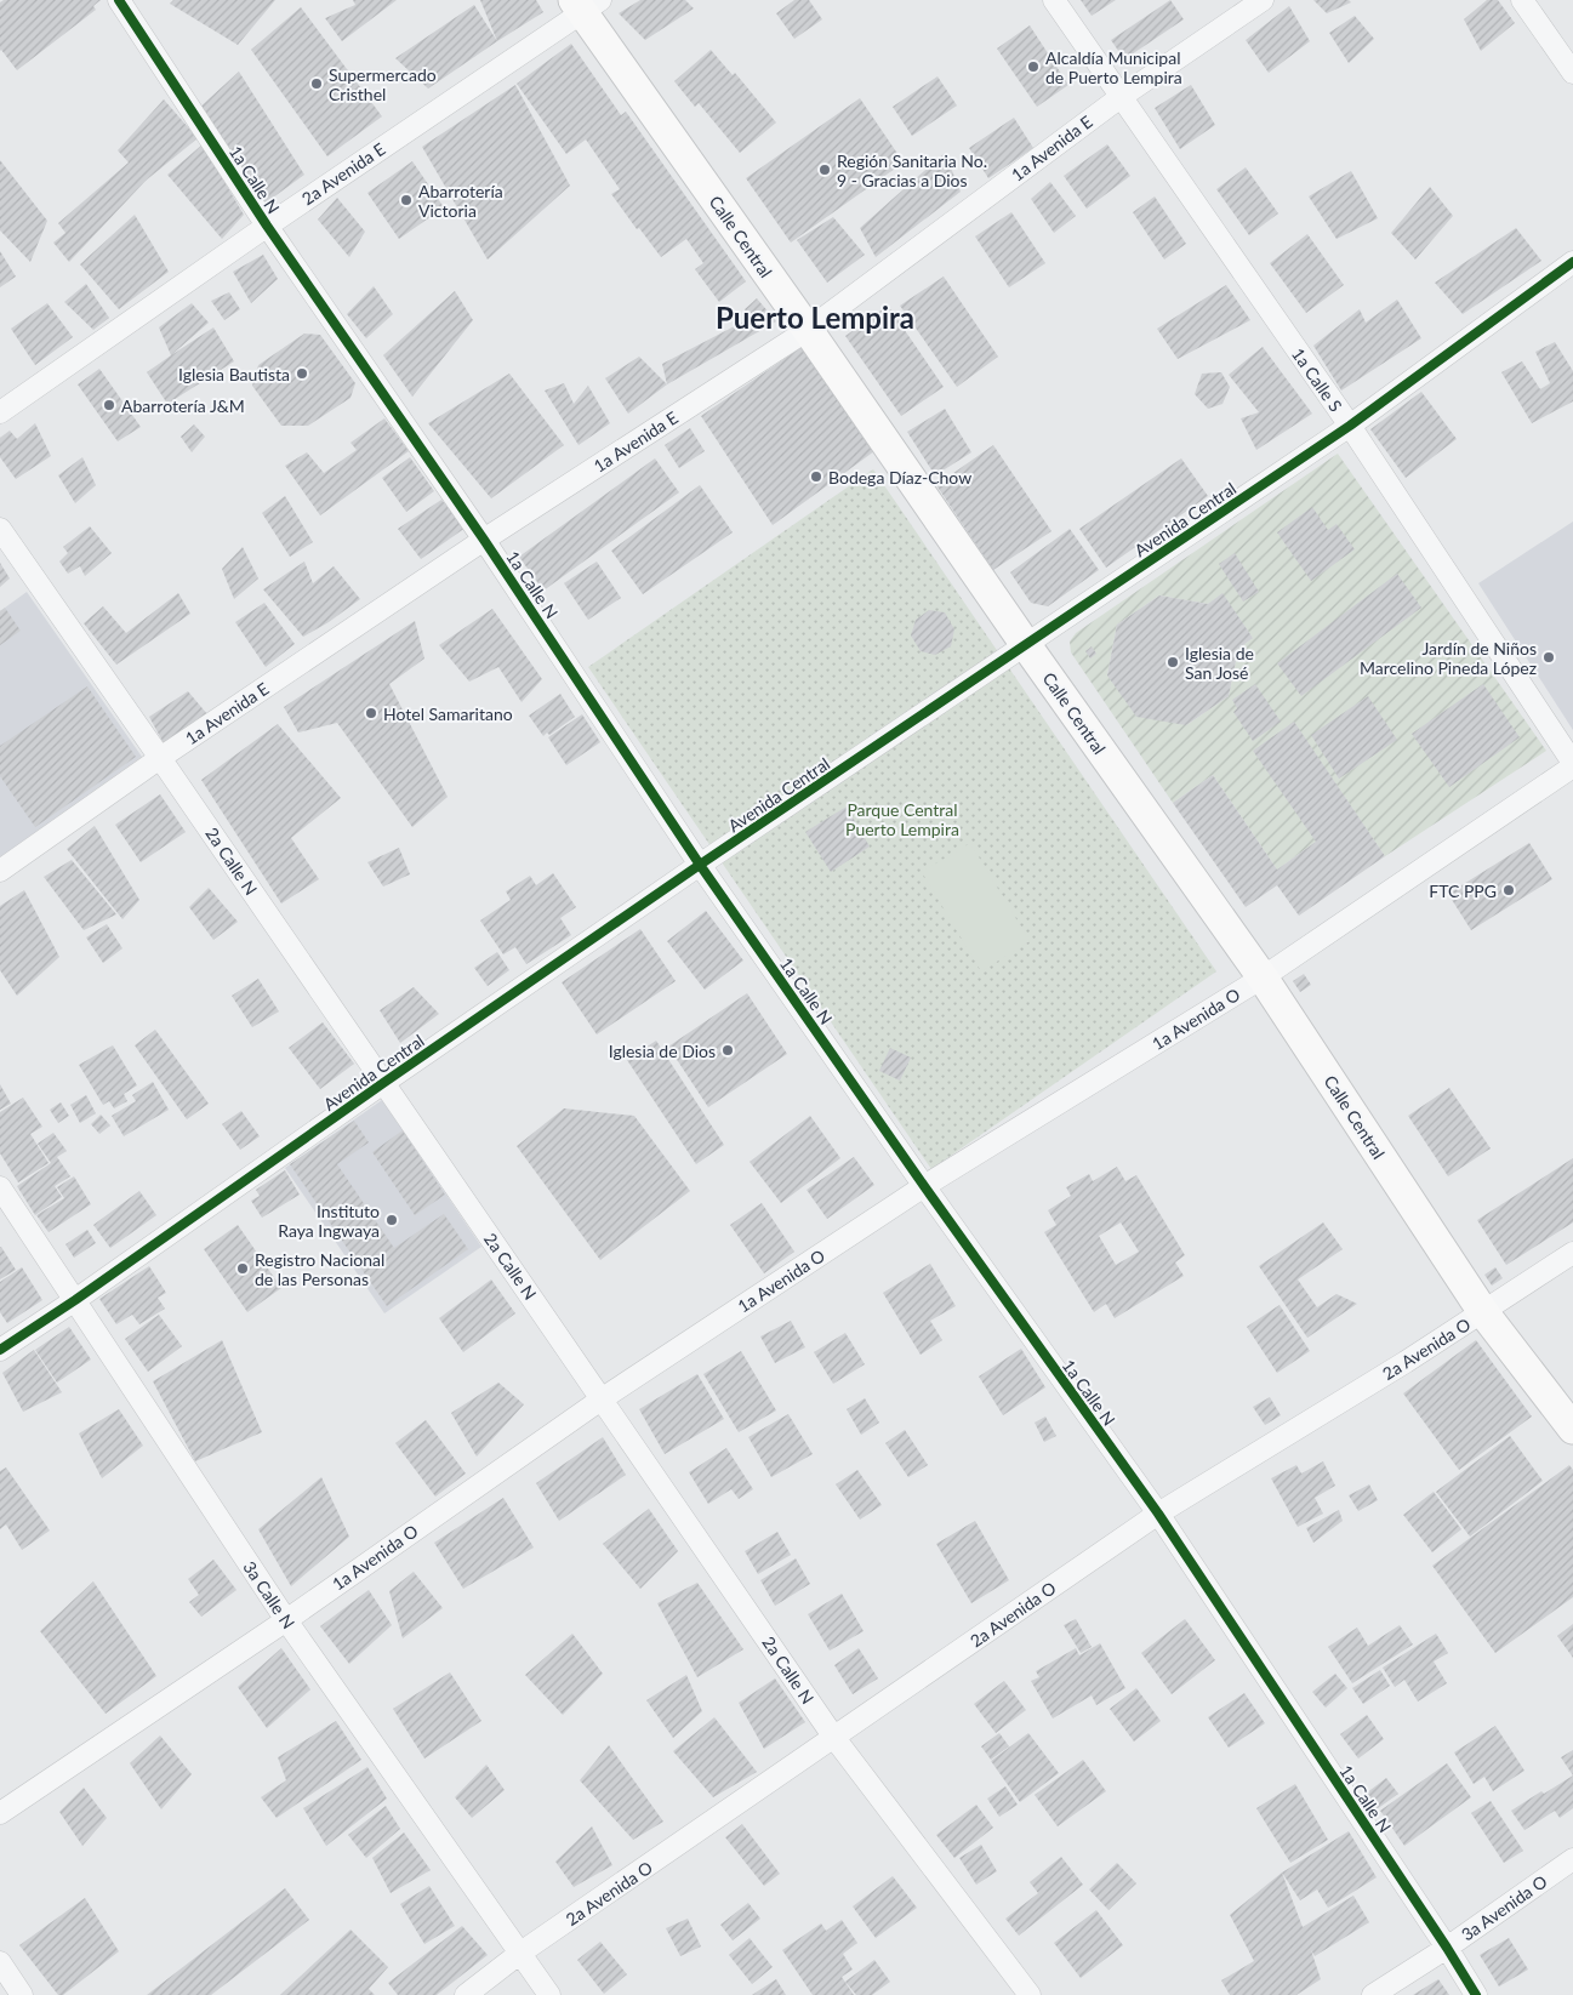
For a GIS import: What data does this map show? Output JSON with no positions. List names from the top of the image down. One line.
{"streets":{"street":["1a Avenida E","2a Avenida E","1a Calle N","Calle Central","1a Calle S","Avenida Central","2a Calle N","1a Avenida O","2a Avenida O","3a Calle N","3a Avenida O"]},"crossings":[["1a Avenida E","1a Calle N"],["1a Avenida E","Calle Central"],["1a Avenida E","1a Calle S"],["1a Avenida E","2a Calle N"],["2a Avenida E","1a Calle N"],["2a Avenida E","Calle Central"],["1a Calle N","Avenida Central"],["1a Calle N","1a Avenida O"],["1a Calle N","2a Avenida O"],["1a Calle N","3a Avenida O"],["Calle Central","Avenida Central"],["Calle Central","1a Avenida O"],["Calle Central","2a Avenida O"],["1a Calle S","Avenida Central"],["1a Calle S","1a Avenida O"],["Avenida Central","2a Calle N"],["Avenida Central","3a Calle N"],["2a Calle N","1a Avenida O"],["2a Calle N","2a Avenida O"],["1a Avenida O","3a Calle N"],["2a Avenida O","3a Calle N"]],"districts":["Puerto Lempira"],"parks":["Parque Central Puerto Lempira"],"places":["Alcaldía Municipal de Puerto Lempira","Supermercado Cristhel","Región Sanitaria No. 9 - Gracias a Dios","Abarrotería Victoria","Iglesia Bautista","Abarrotería J&M","Bodega Díaz-Chow","Jardín de Niños Marcelino Pineda López","Iglesia de San José","Hotel Samaritano","FTC PPG","Iglesia de Dios","Instituto Raya Ingwaya","Registro Nacional de las Personas"]}
